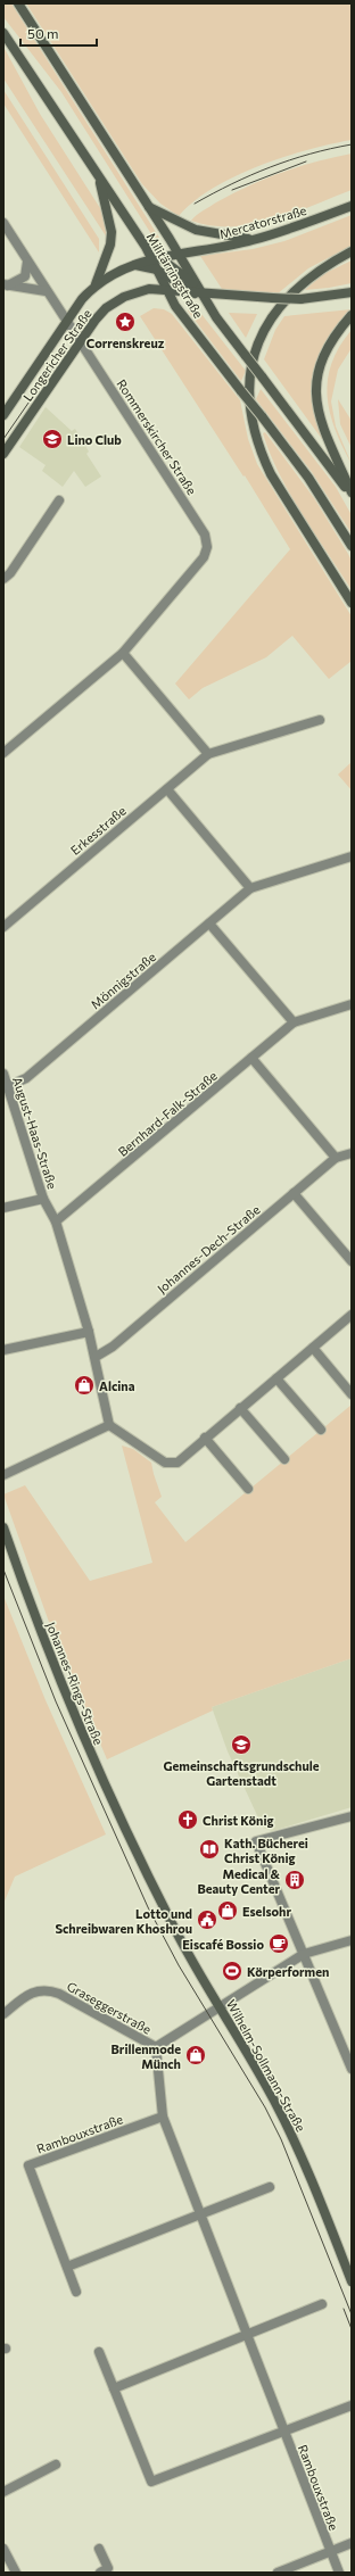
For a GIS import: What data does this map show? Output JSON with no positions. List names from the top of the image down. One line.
{"streets":{"main road":["Mercatorstraße","Militärringstraße","Longericher Straße","Johannes-Rings-Straße","Wilhelm-Sollmann-Straße"],"street":["Rommerskircher Straße","Erkesstraße","Mönnigstraße","Bernhard-Falk-Straße","August-Haas-Straße","Johannes-Dech-Straße","Graseggerstraße","Rambouxstraße"]},"crossings":[["Mercatorstraße","Militärringstraße"],["Mercatorstraße","Longericher Straße"],["Militärringstraße","Longericher Straße"],["Longericher Straße","Rommerskircher Straße"],["Mönnigstraße","August-Haas-Straße"],["Bernhard-Falk-Straße","August-Haas-Straße"],["August-Haas-Straße","Johannes-Dech-Straße"],["Johannes-Rings-Straße","Wilhelm-Sollmann-Straße"],["Graseggerstraße","Rambouxstraße"]],"places":{"place":["Correnskreuz"],"school or university":["Lino Club","Gemeinschaftsgrundschule Gartenstadt"],"shop":["Alcina","Eselsohr","Brillenmode Münch"],"church":["Christ König"],"library":["Kath. Bücherei Christ König"],"building":["Medical & Beauty Center"],"public building":["Lotto und Schreibwaren Khoshrou"],"cafe":["Eiscafé Bossio"],"sports":["Körperformen"]},"scale_bar":"50 m"}
